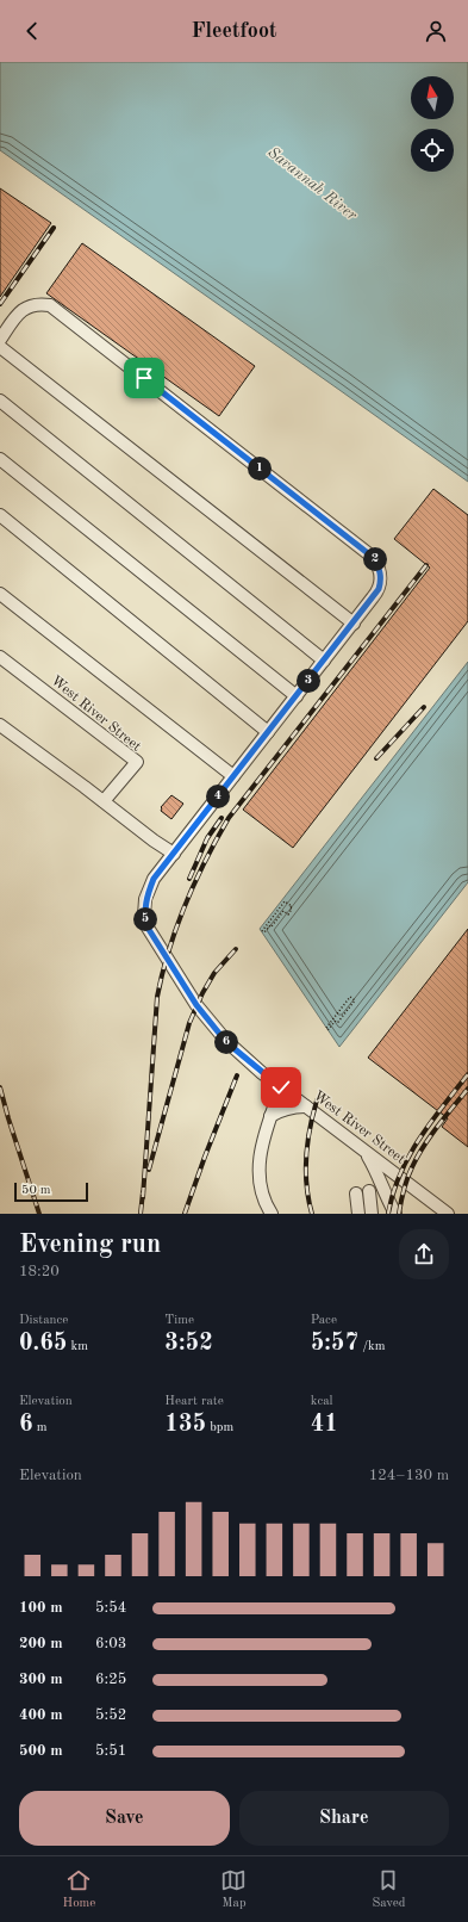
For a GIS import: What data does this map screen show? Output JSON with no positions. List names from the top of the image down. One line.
{"streets":{"lane":["West River Street"]},"water":["Savannah River"],"scale_bar":"50 m","north":"top","page":{"header":"Fleetfoot","pins":["1","2","3","4","5","6"],"scale":"50 m","heading":["Evening run","18:20"],"stats":[["Distance","0.65 km"],["Time","3:52"],["Pace","5:57 /km"],["Elevation","6 m"],["Heart rate","135 bpm"],["kcal","41"]],"chart":["Elevation","124–130 m"],"list":[{"name":"100 m","note":"5:54"},{"name":"200 m","note":"6:03"},{"name":"300 m","note":"6:25"},{"name":"400 m","note":"5:52"},{"name":"500 m","note":"5:51"}],"buttons":["Save","Share"],"tabs":["Home","Map","Saved"]}}
